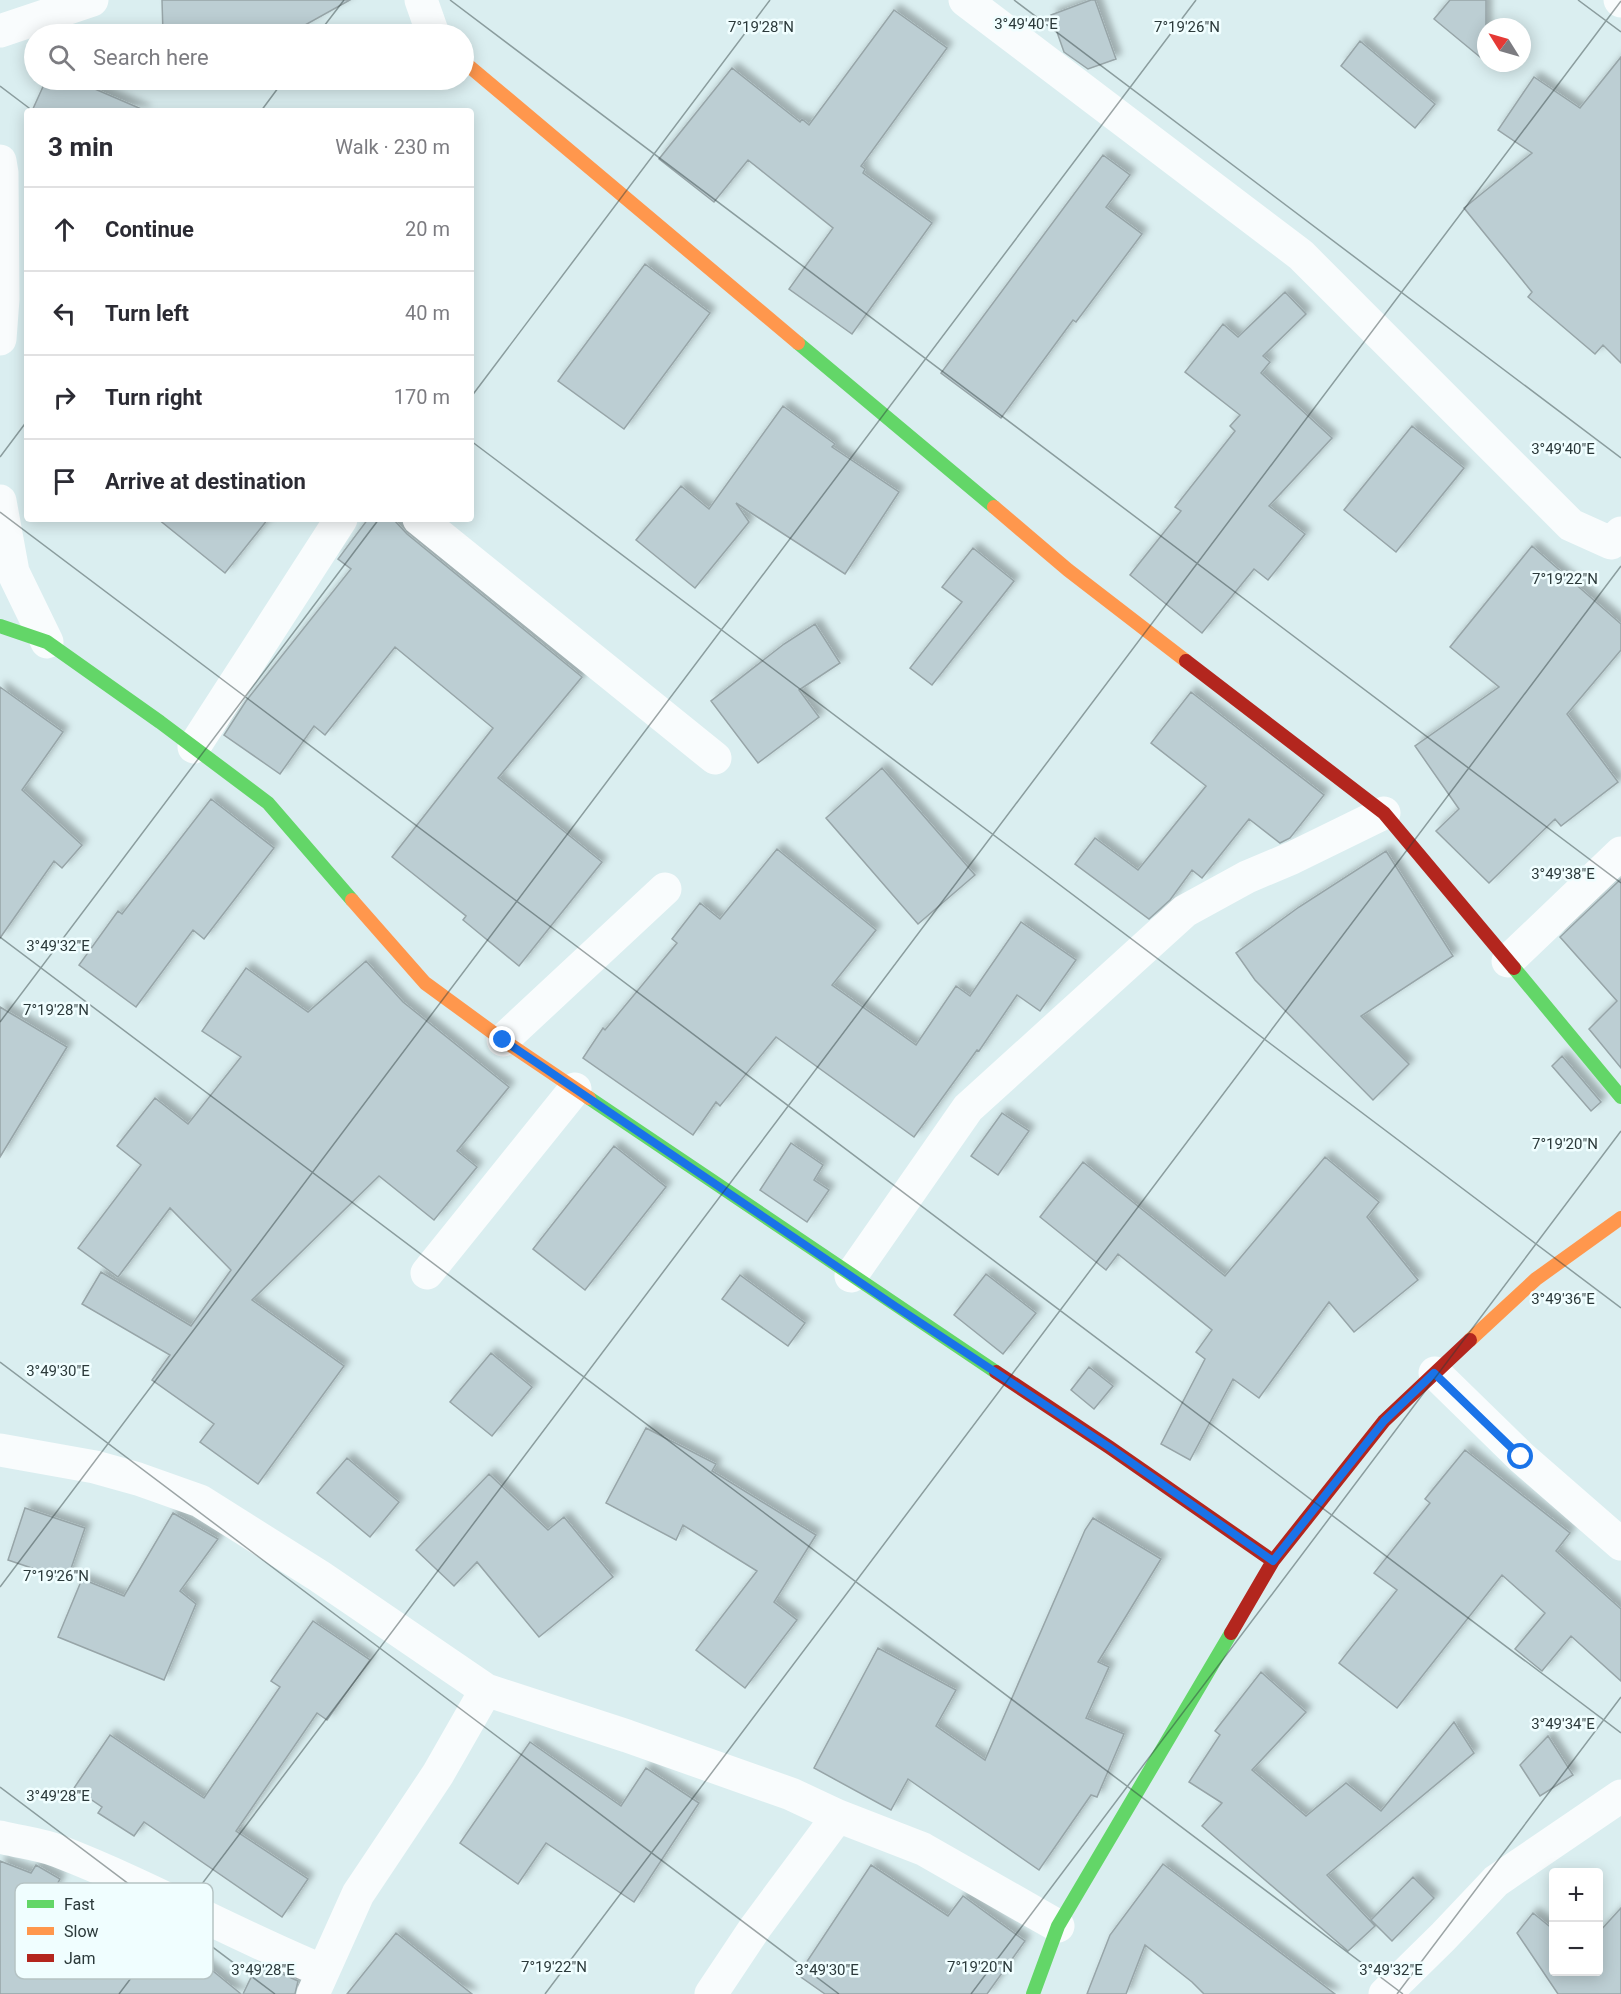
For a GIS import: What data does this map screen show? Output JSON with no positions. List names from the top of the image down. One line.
{"legend":["Fast","Slow","Jam"],"north":"top left","page":{"search":"Search here","heading":["3 min","Walk · 230 m"],"list":[["Continue","20 m"],["Turn left","40 m"],["Turn right","170 m"],"Arrive at destination"],"map_buttons":["+","−"]},"coordinates":["3°49'40\"E","7°19'28\"N","7°19'26\"N","7°19'22\"N","3°49'38\"E","3°49'32\"E","7°19'20\"N","3°49'36\"E","3°49'30\"E","3°49'34\"E","3°49'28\"E"]}
